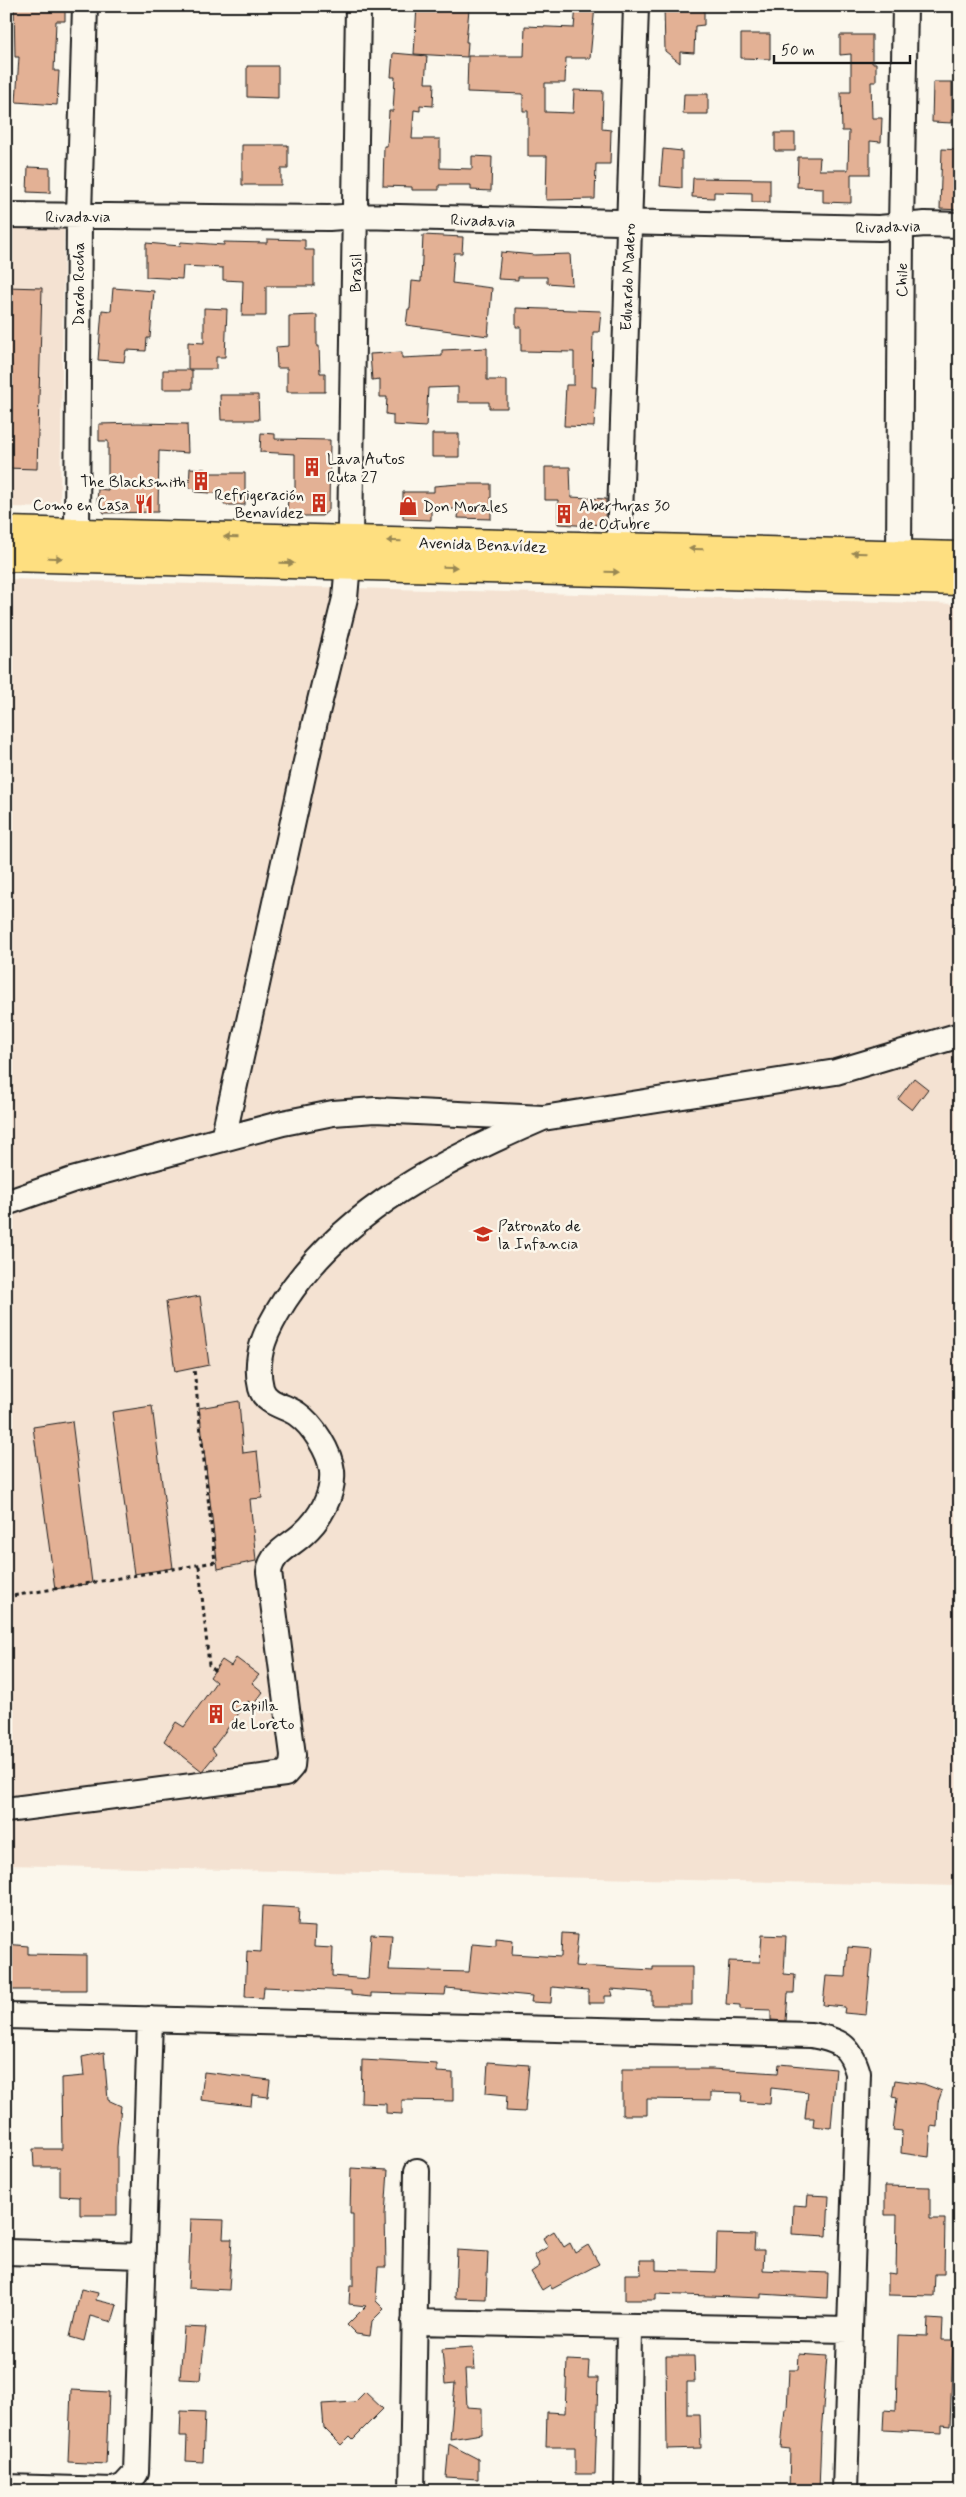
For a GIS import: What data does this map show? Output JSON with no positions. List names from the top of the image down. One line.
{"streets":{"main road":["Avenida Benavídez"],"street":["Rivadavia","Brasil","Eduardo Madero","Chile","Dardo Rocha"]},"crossings":[["Rivadavia","Brasil"],["Rivadavia","Eduardo Madero"],["Rivadavia","Chile"],["Rivadavia","Dardo Rocha"],["Brasil","Avenida Benavídez"],["Eduardo Madero","Avenida Benavídez"],["Chile","Avenida Benavídez"],["Dardo Rocha","Avenida Benavídez"]],"places":{"building":["Lava Autos Ruta 27","The Blacksmith","Refrigeración Benavídez","Aberturas 30 de Octubre","Capilla de Loreto"],"restaurant":["Como en Casa"],"shop":["Don Morales"],"school or university":["Patronato de la Infancia"]},"scale_bar":"50 m"}
